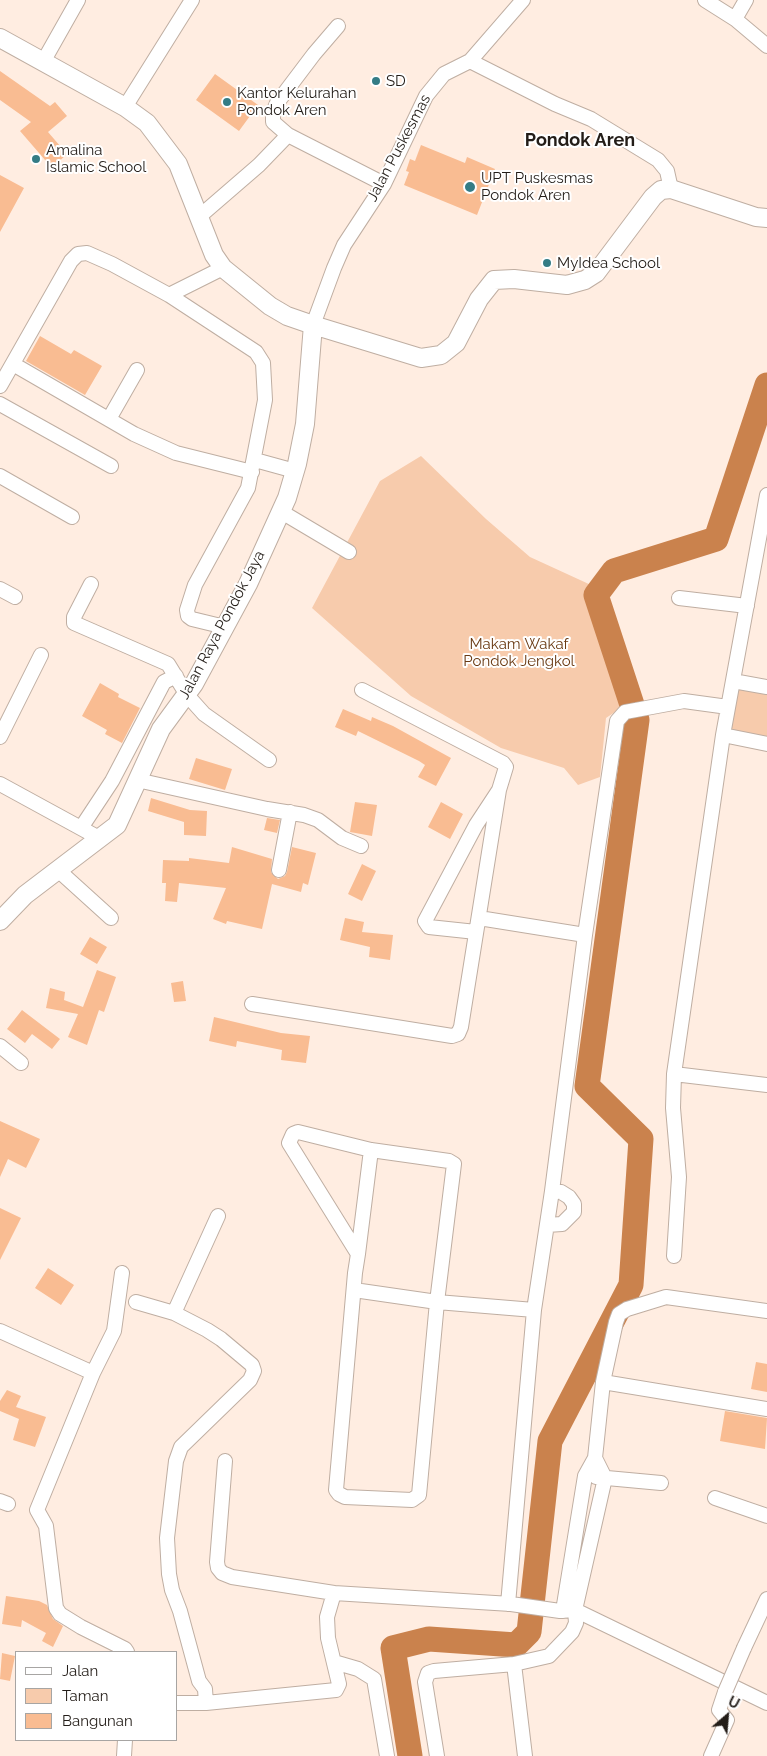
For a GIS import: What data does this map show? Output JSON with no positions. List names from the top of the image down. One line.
{"streets":{"main road":["Jalan Raya Pondok Jaya"],"street":["Jalan Puskesmas"]},"crossings":[["Jalan Puskesmas","Jalan Raya Pondok Jaya"]],"districts":["Pondok Aren"],"parks":["Makam Wakaf Pondok Jengkol"],"places":["SD","Kantor Kelurahan Pondok Aren","Amalina Islamic School","UPT Puskesmas Pondok Aren","MyIdea School"],"legend":["Jalan","Taman","Bangunan"],"north":"top right"}
